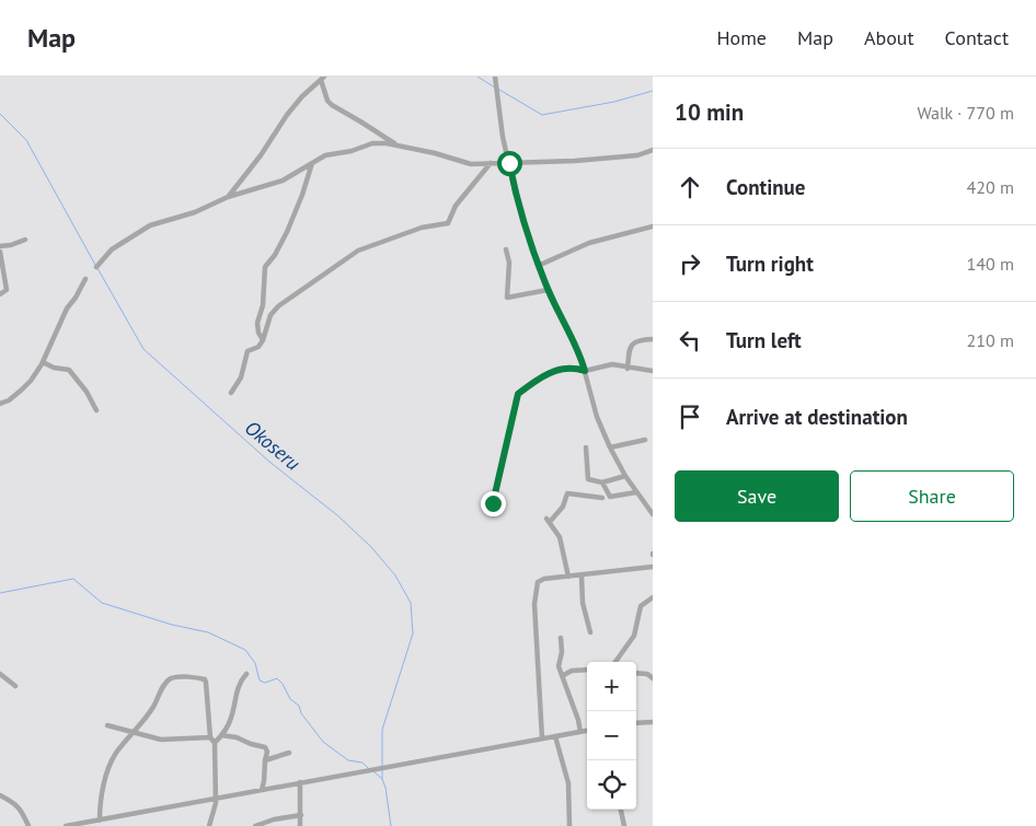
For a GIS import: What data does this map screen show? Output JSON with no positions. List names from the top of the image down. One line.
{"water":["Okoseru"],"page":{"header":"Map","nav":["Home","Map","About","Contact"],"heading":["10 min","Walk · 770 m"],"list":[["Continue","420 m"],["Turn right","140 m"],["Turn left","210 m"],"Arrive at destination"],"buttons":["Save","Share"],"map_buttons":["+","−"]}}
